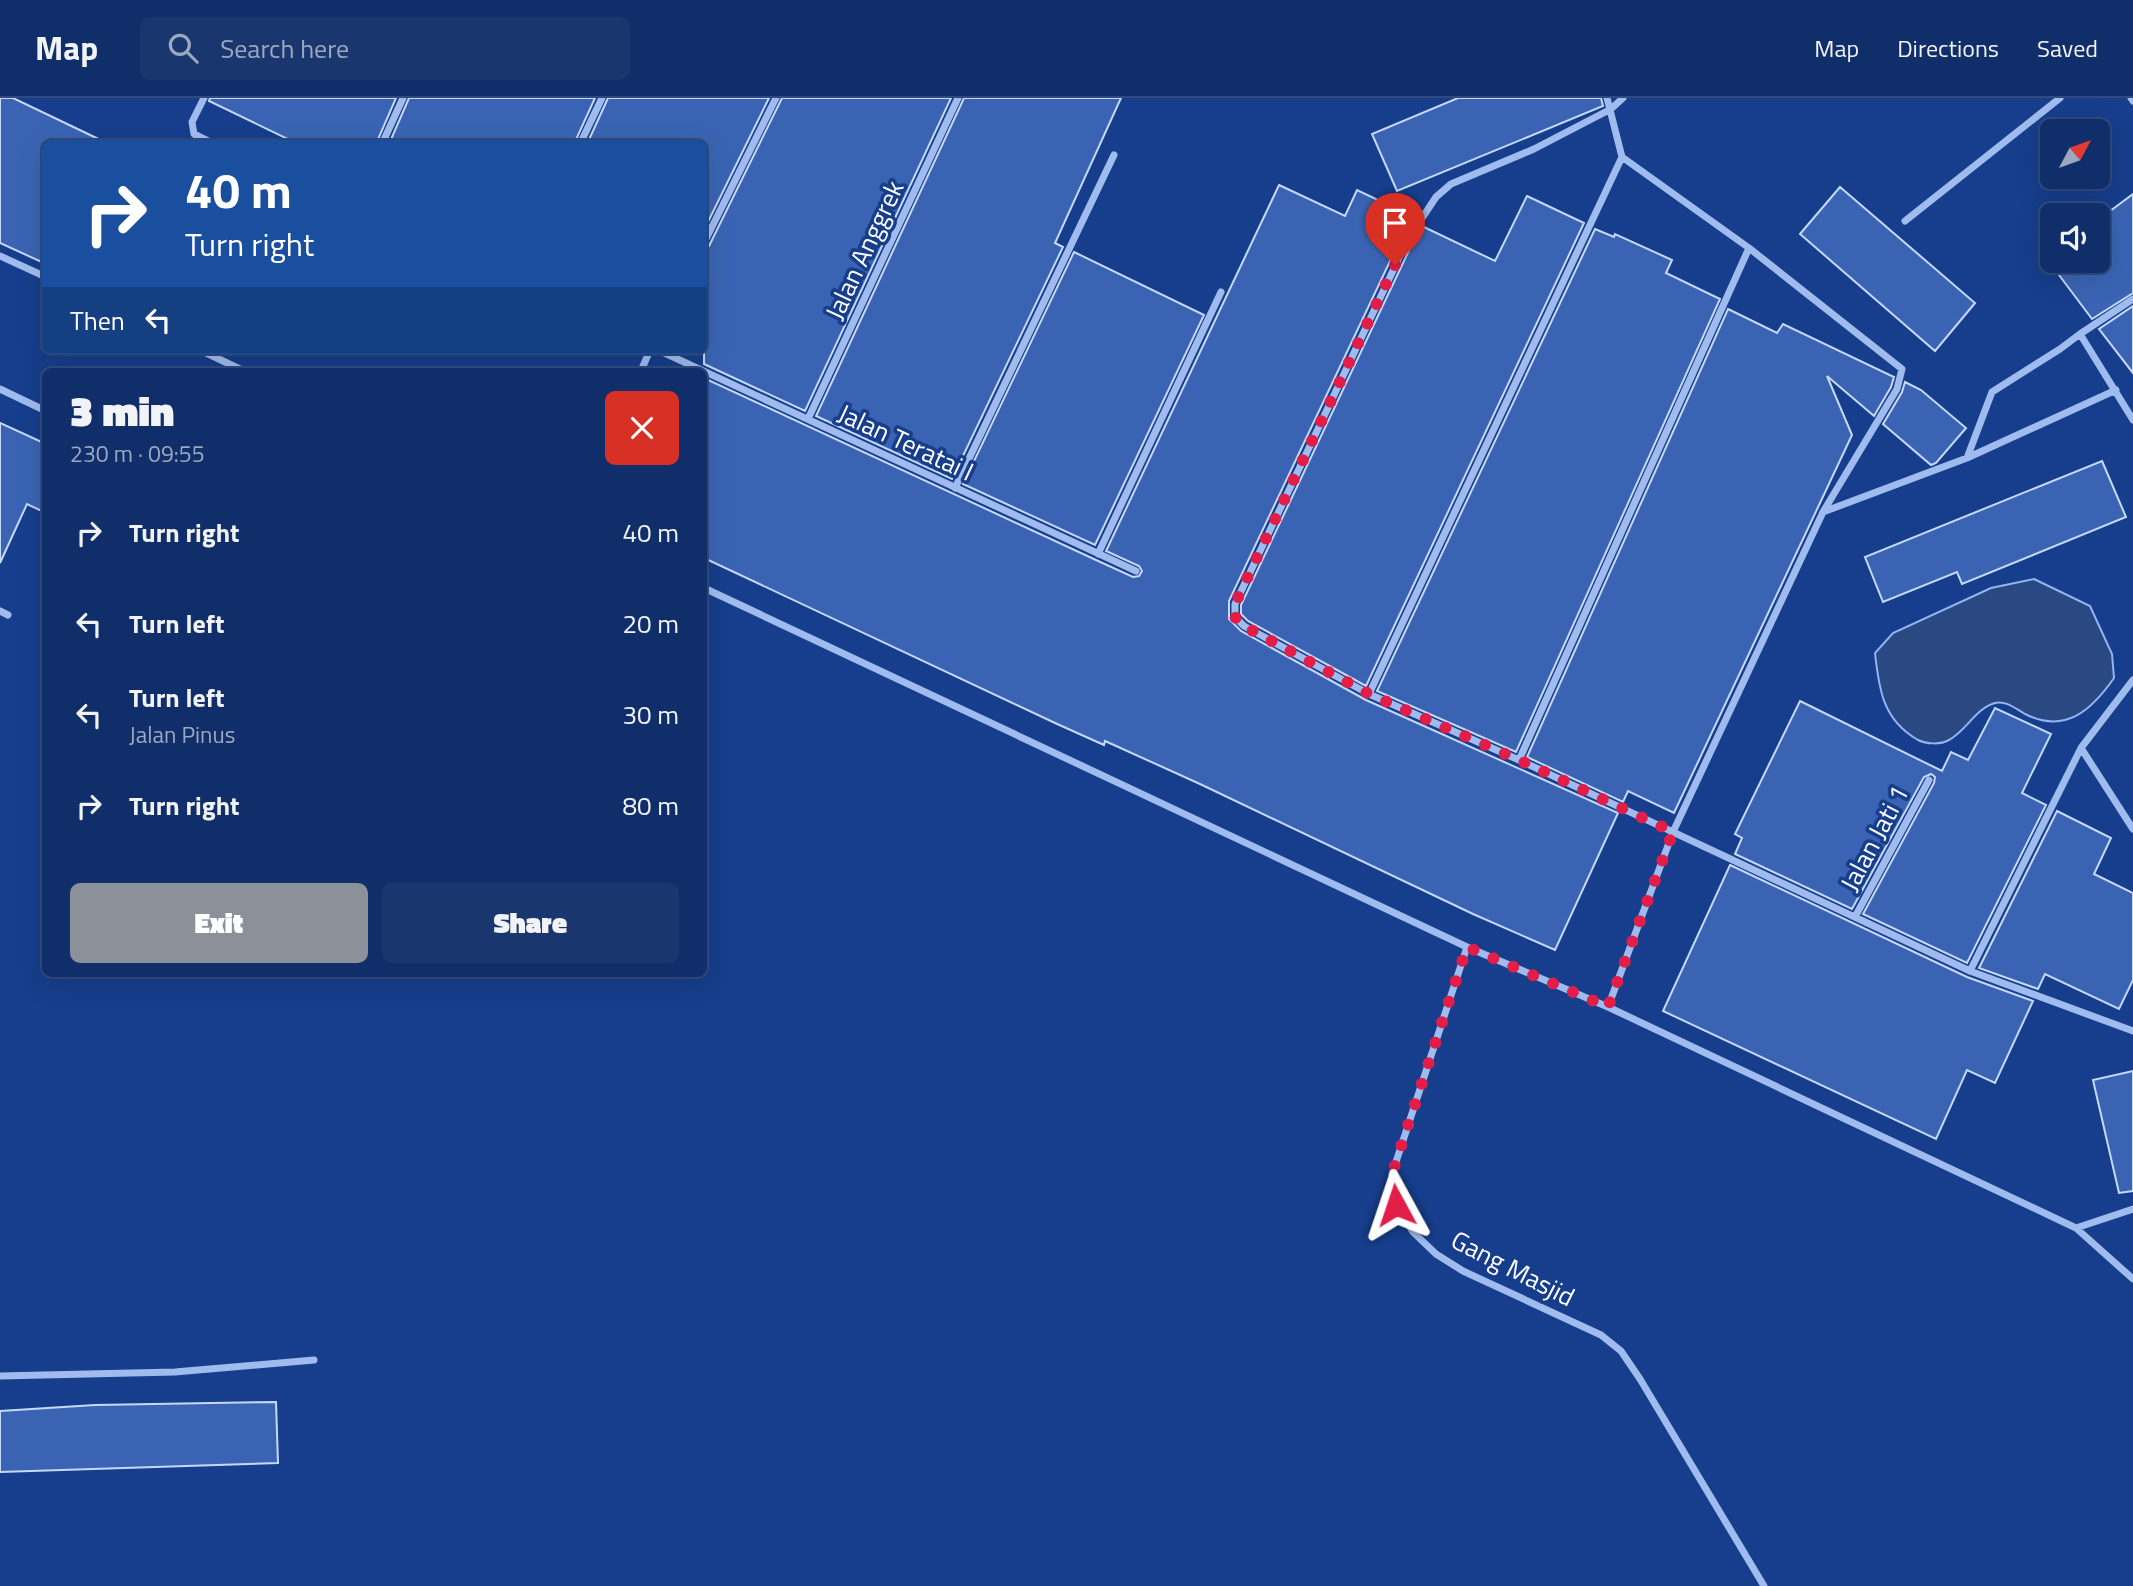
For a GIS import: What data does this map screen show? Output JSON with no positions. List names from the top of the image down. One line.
{"streets":{"street":["Jalan Anggrek","Jalan Teratai I","Jalan Jati 1","Gang Masjid"]},"crossings":[["Jalan Anggrek","Jalan Teratai I"]],"north":"top right","page":{"header":"Map","search":"Search here","nav":["Map","Directions","Saved"],"turn":["40 m","Turn right"],"then":"Then","heading":["3 min","230 m · 09:55"],"list":[{"name":"Turn right","value":"40 m"},{"name":"Turn left","value":"20 m"},{"name":"Turn left","note":"Jalan Pinus","value":"30 m"},{"name":"Turn right","value":"80 m"}],"buttons":["Exit","Share"]}}
